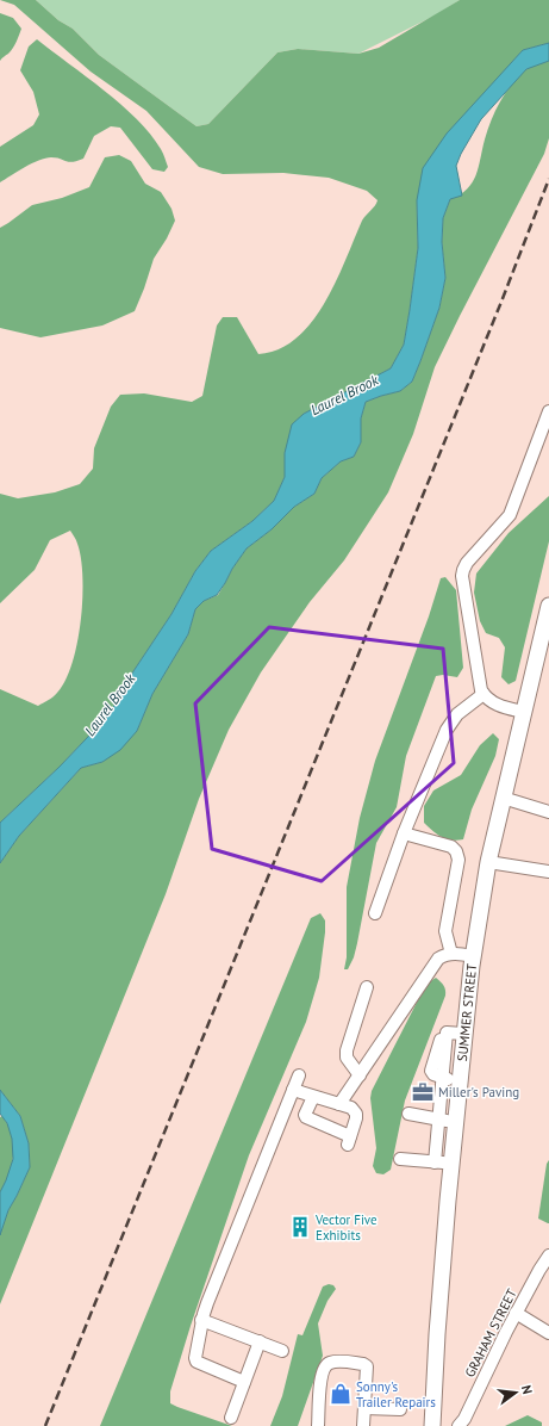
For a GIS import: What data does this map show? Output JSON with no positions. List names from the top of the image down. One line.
{"streets":{"main road":["SUMMER STREET"],"street":["GRAHAM STREET"]},"water":["Laurel Brook"],"places":{"office":["Miller's Paving"],"building":["Vector Five Exhibits"],"shop":["Sonny's Trailer Repairs"]},"north":"right"}
